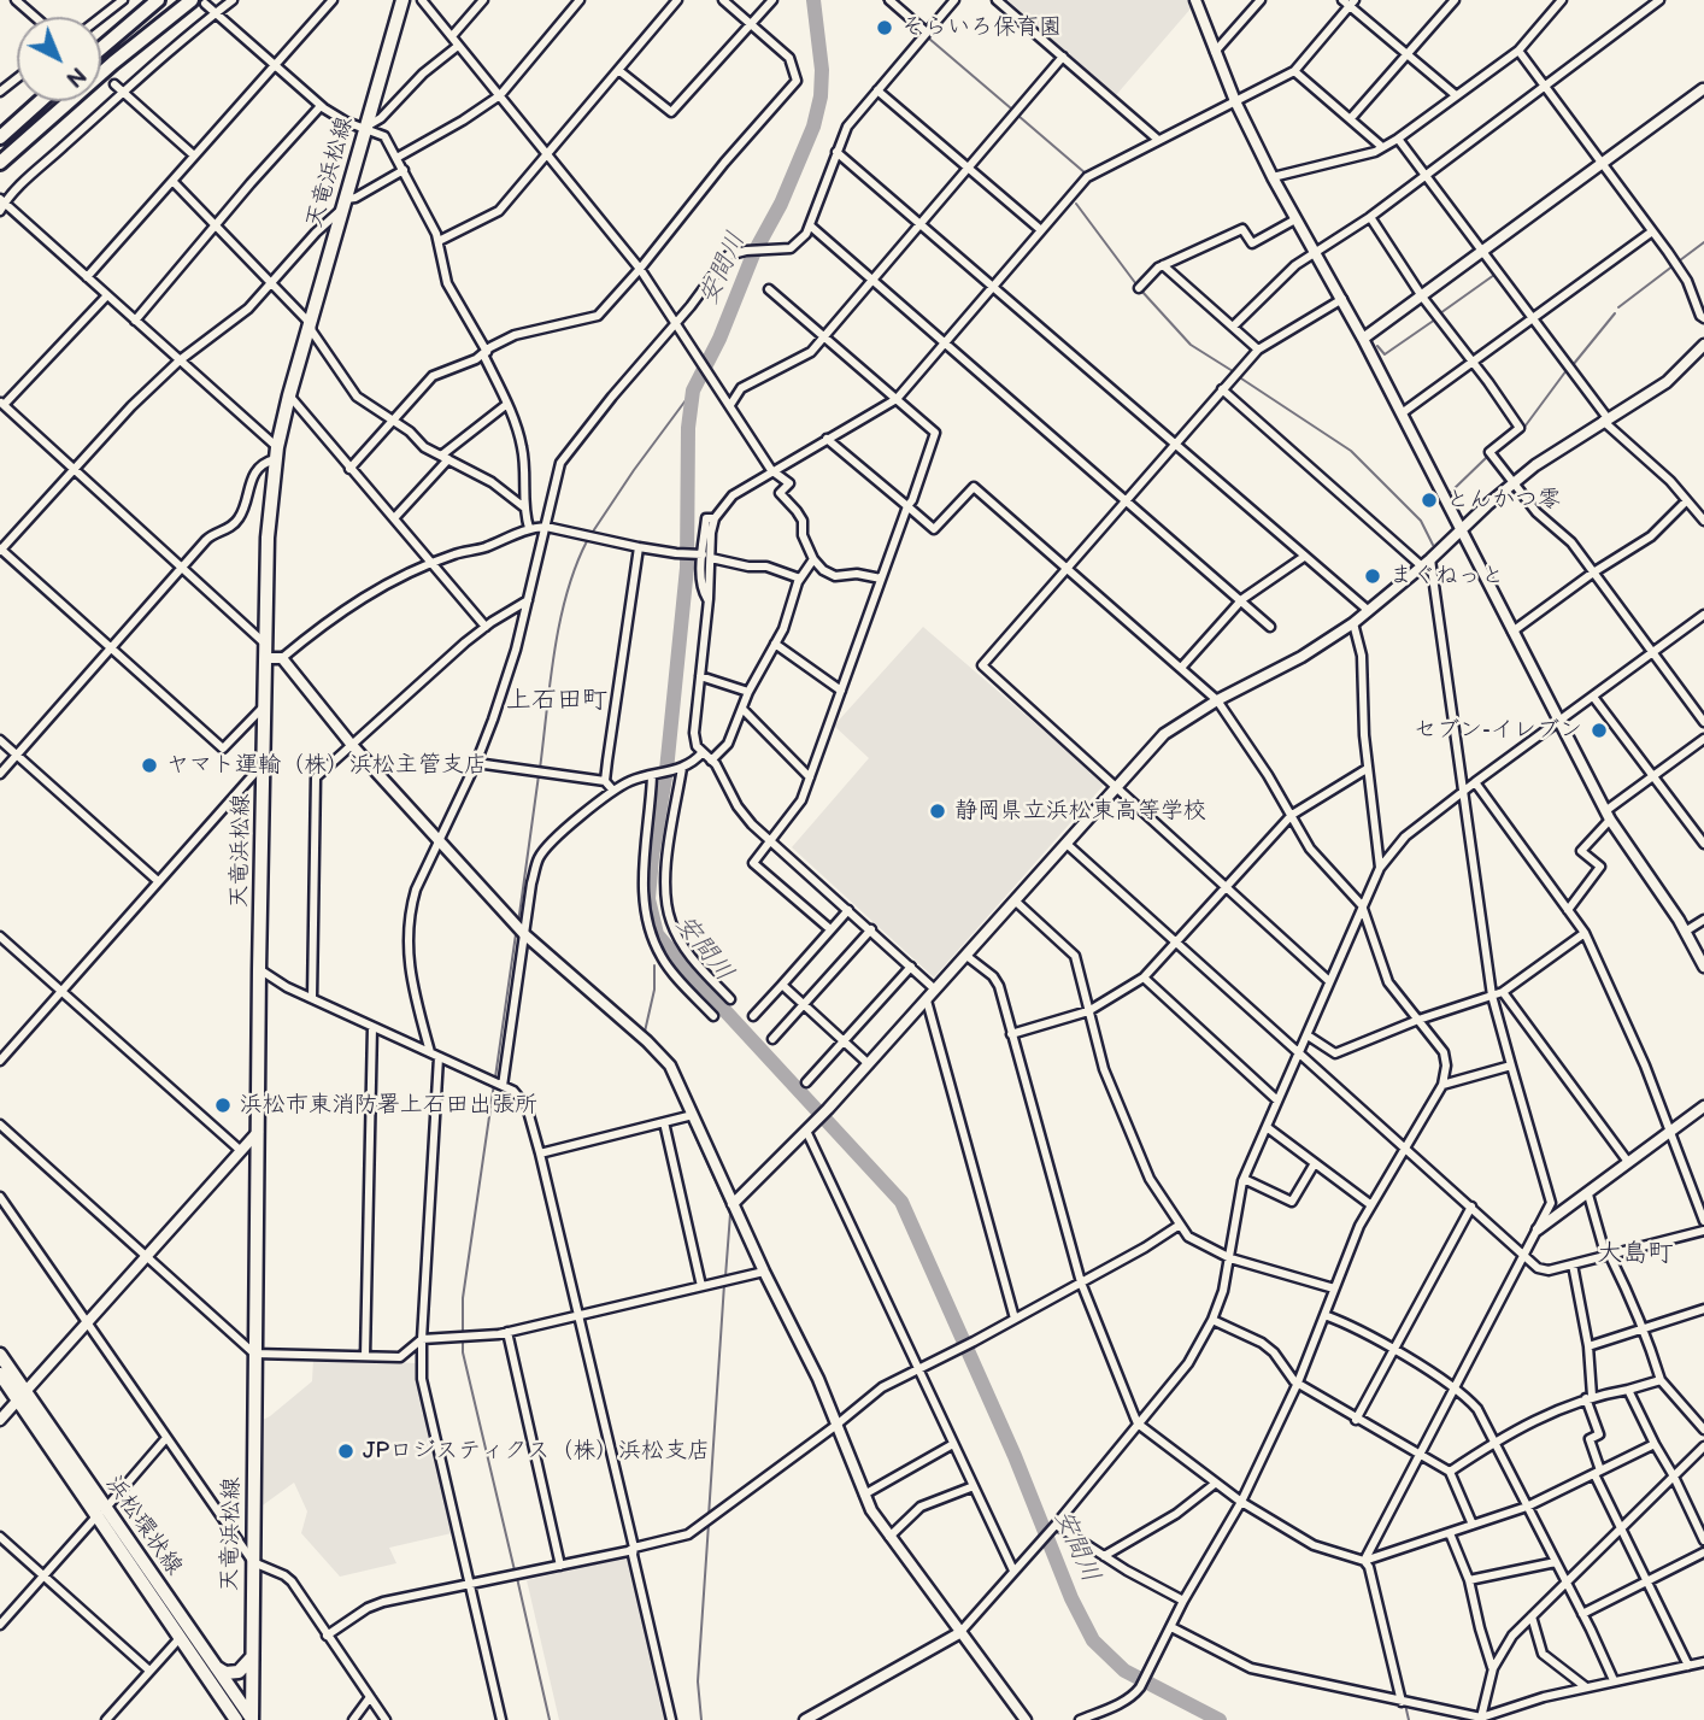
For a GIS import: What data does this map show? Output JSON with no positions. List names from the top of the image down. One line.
{"streets":{"main road":["天竜浜松線","浜松環状線"]},"crossings":[["天竜浜松線","浜松環状線"]],"districts":["上石田町","大島町"],"water":["安間川"],"places":["そらいろ保育園","とんかつ零","まぐねっと","セブン-イレブン","ヤマト運輸（株）浜松主管支店","静岡県立浜松東高等学校","浜松市東消防署上石田出張所","JPロジスティクス（株）浜松支店"],"north":"bottom right"}
